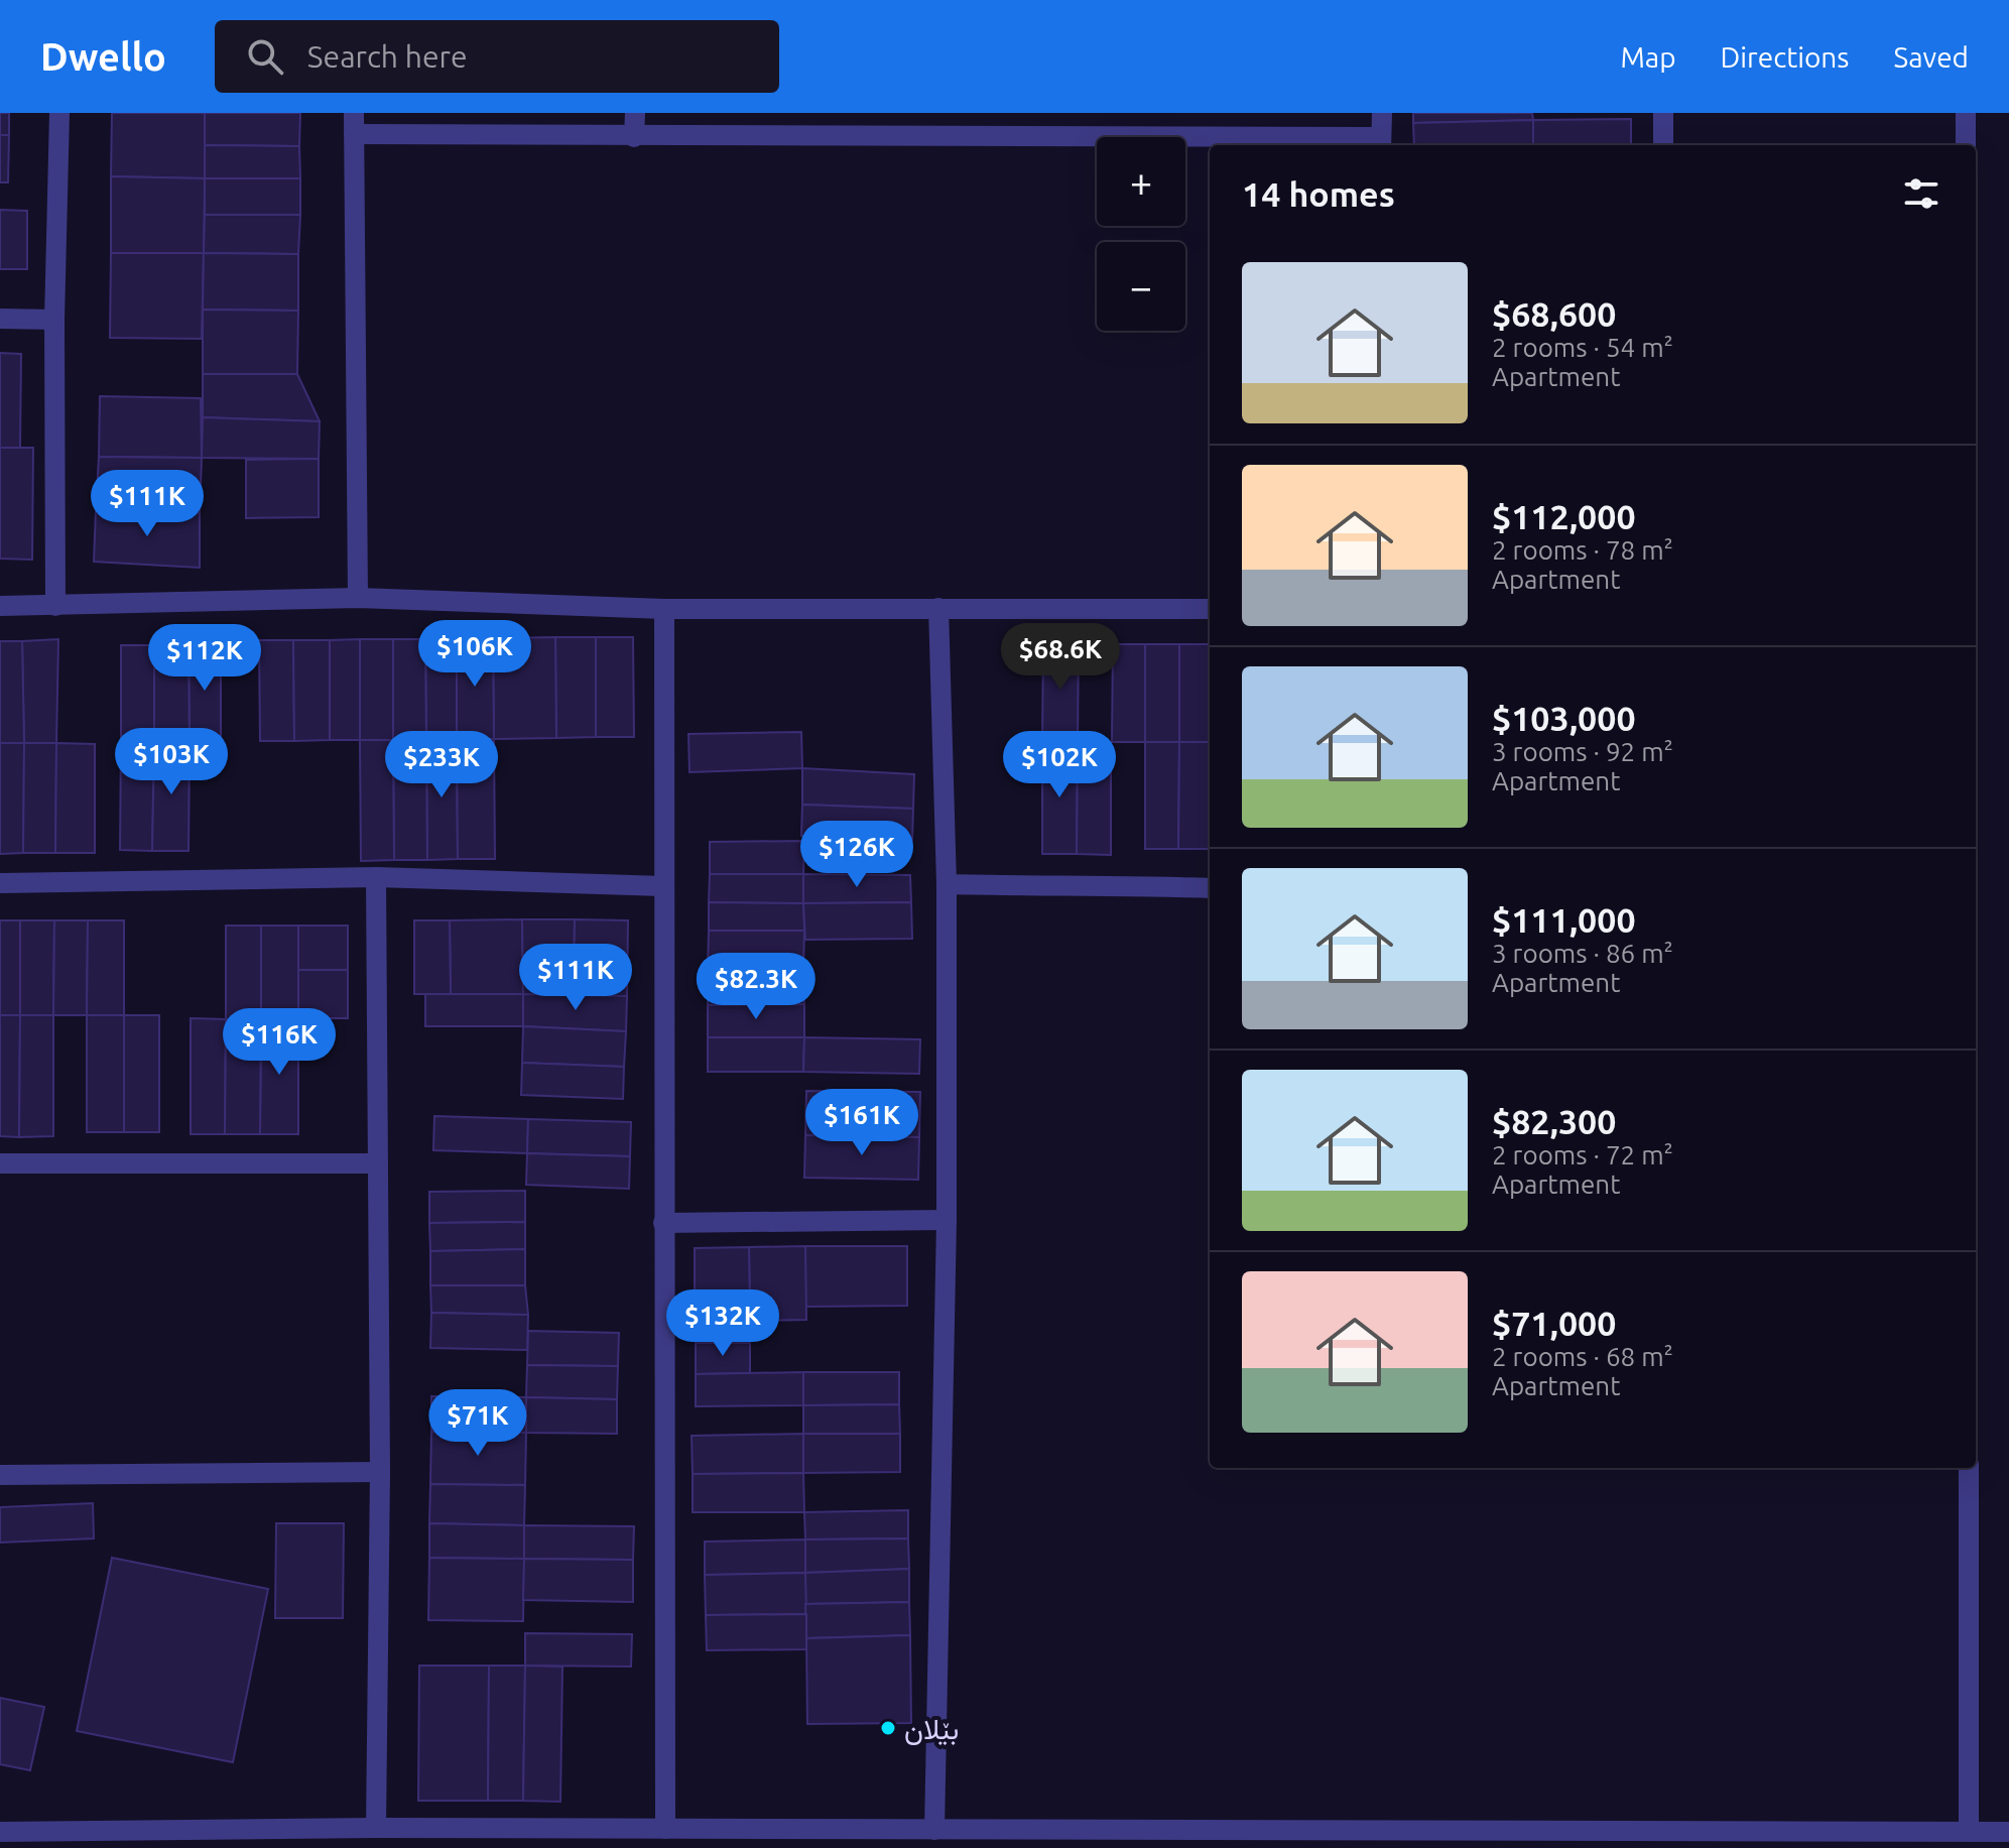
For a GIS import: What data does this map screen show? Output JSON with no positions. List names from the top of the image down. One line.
{"places":["بێلان"],"page":{"header":"Dwello","search":"Search here","nav":["Map","Directions","Saved"],"map_buttons":["+","−"],"heading":"14 homes","list":[{"name":"$68,600","note":"2 rooms · 54 m² · Apartment"},{"name":"$112,000","note":"2 rooms · 78 m² · Apartment"},{"name":"$103,000","note":"3 rooms · 92 m² · Apartment"},{"name":"$111,000","note":"3 rooms · 86 m² · Apartment"},{"name":"$82,300","note":"2 rooms · 72 m² · Apartment"},{"name":"$71,000","note":"2 rooms · 68 m² · Apartment"}],"price":["$111K","$106K","$68.6K","$112K","$103K","$233K","$102K","$126K","$111K","$82.3K","$116K","$161K","$132K","$71K"]}}
